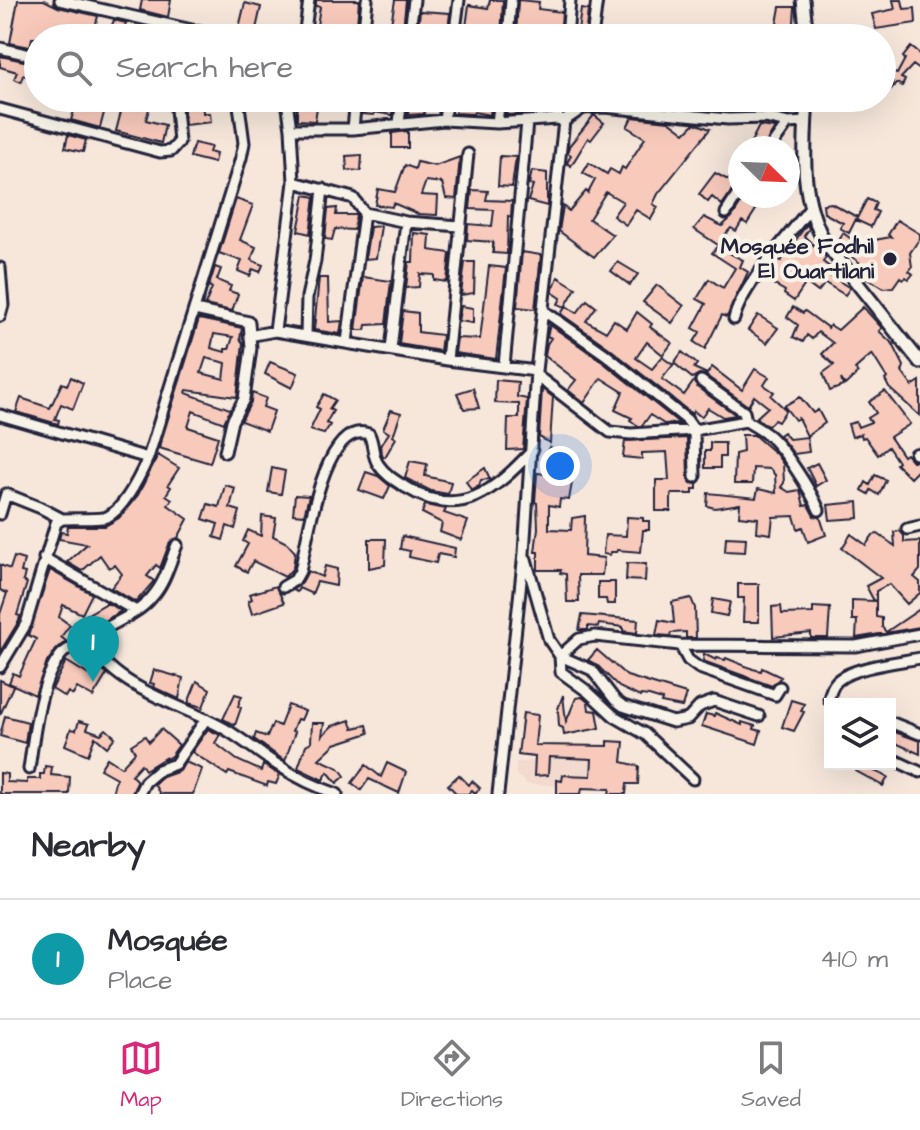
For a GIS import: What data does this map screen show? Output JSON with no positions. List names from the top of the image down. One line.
{"places":["Mosquée Fodhil El Ouartilani"],"north":"bottom right","page":{"search":"Search here","pins":"1","heading":"Nearby","list":[{"mark":"1","name":"Mosquée","note":"Place","value":"410 m"}],"nav":["Map","Directions","Saved"]}}
